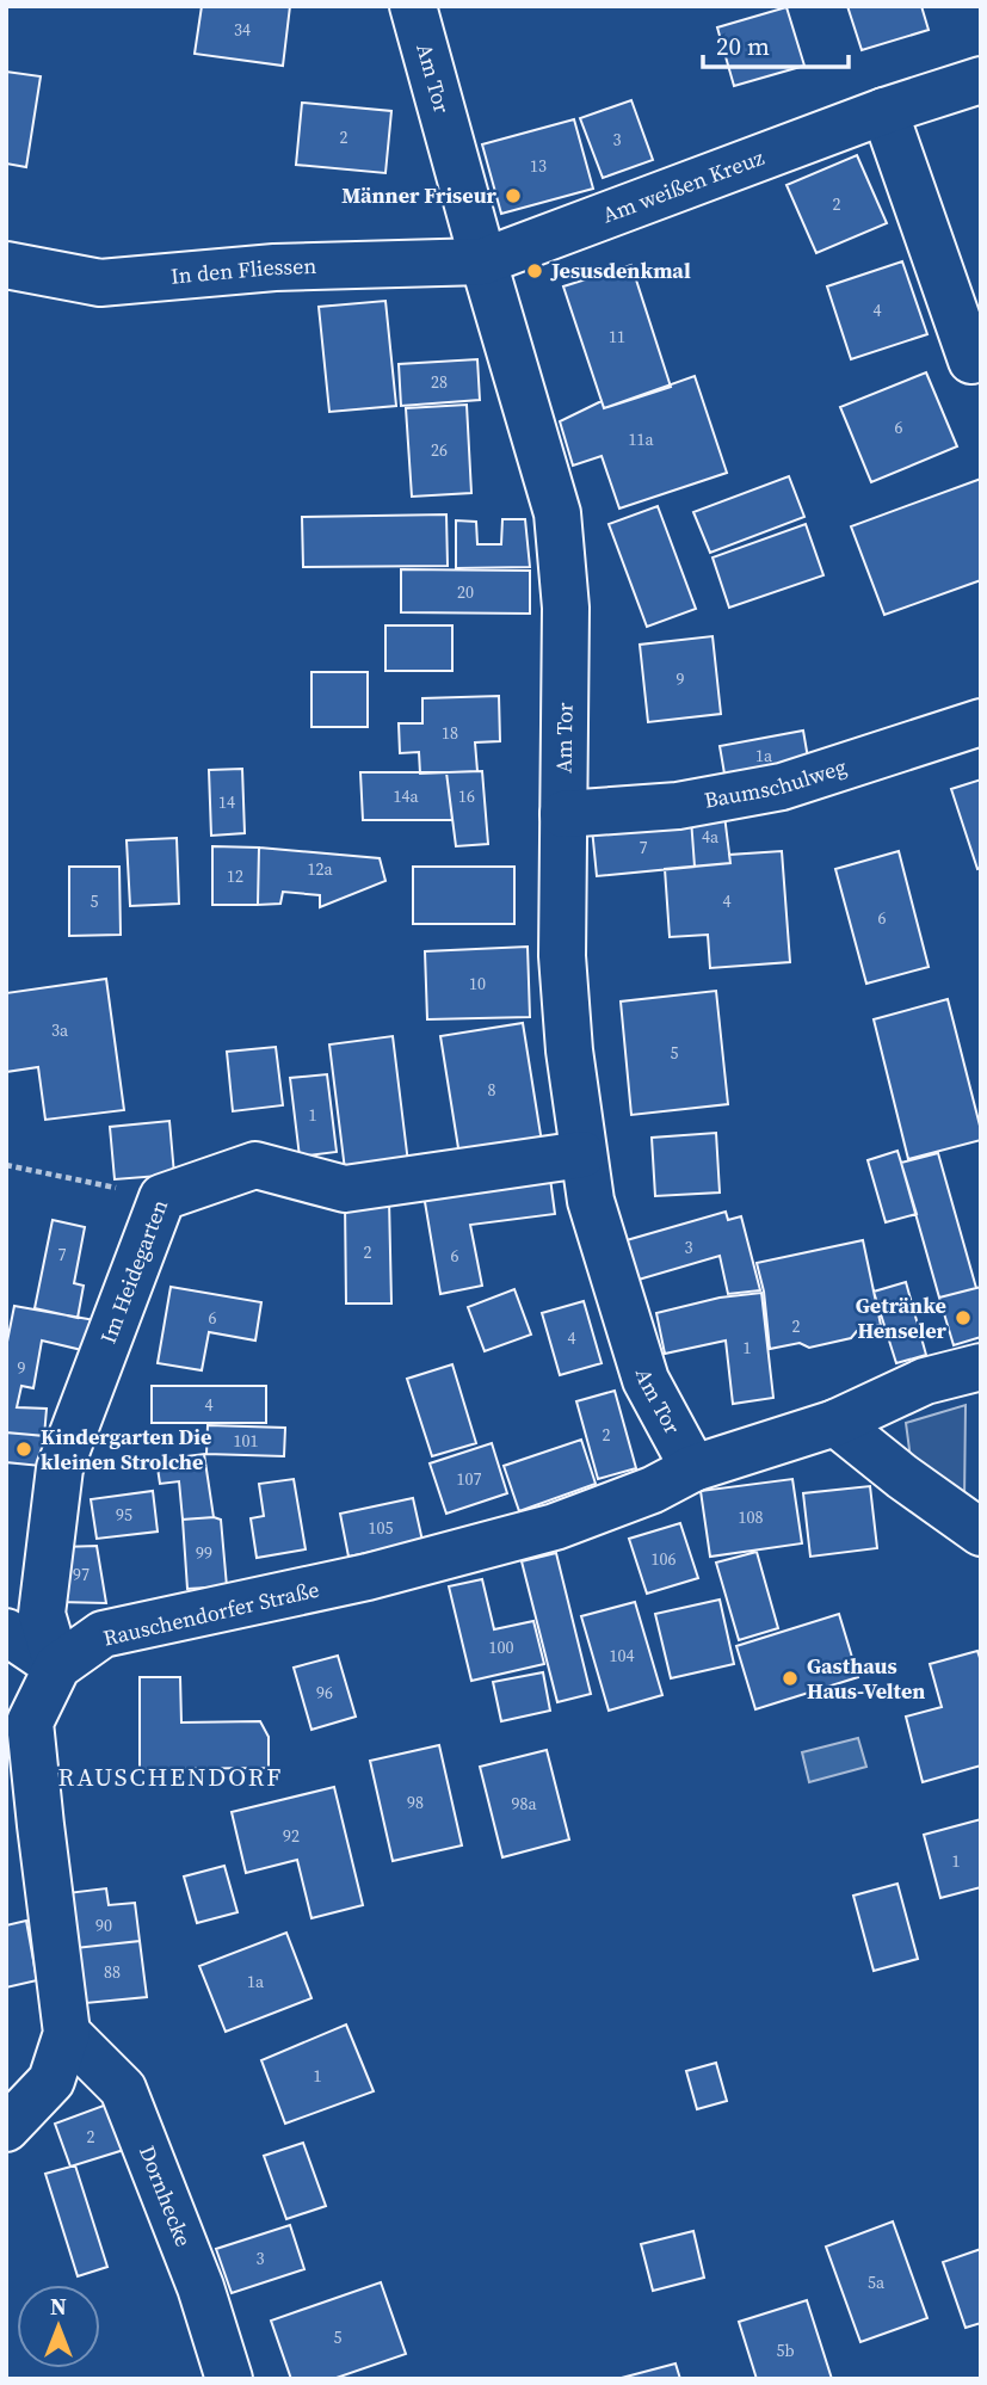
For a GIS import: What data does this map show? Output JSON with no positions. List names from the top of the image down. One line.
{"streets":{"street":["Am Tor","Am weißen Kreuz","In den Fliessen","Baumschulweg","Im Heidegarten","Rauschendorfer Straße","Dornhecke"]},"crossings":[["Am Tor","Am weißen Kreuz"],["Am Tor","In den Fliessen"],["Am Tor","Baumschulweg"],["Am Tor","Im Heidegarten"],["Am Tor","Rauschendorfer Straße"],["Am weißen Kreuz","In den Fliessen"],["Im Heidegarten","Rauschendorfer Straße"],["Rauschendorfer Straße","Dornhecke"]],"districts":["RAUSCHENDORF"],"places":["Männer Friseur","Jesusdenkmal","Getränke Henseler","Kindergarten Die kleinen Strolche","Gasthaus Haus-Velten"],"house_numbers":["34","2","3","13","2","4","11","28","6","11a","26","20","9","18","1a","14a","16","14","4a","7","12a","12","5","4","6","10","3a","5","8","1","3","2","7","6","6","2","4","1","9","4","2","101","107","95","108","105","99","106","97","100","104","96","98","98a","92","1","90","88","1a","1","2","3","5a","5","5b"],"scale_bar":"20 m","north":"top"}
